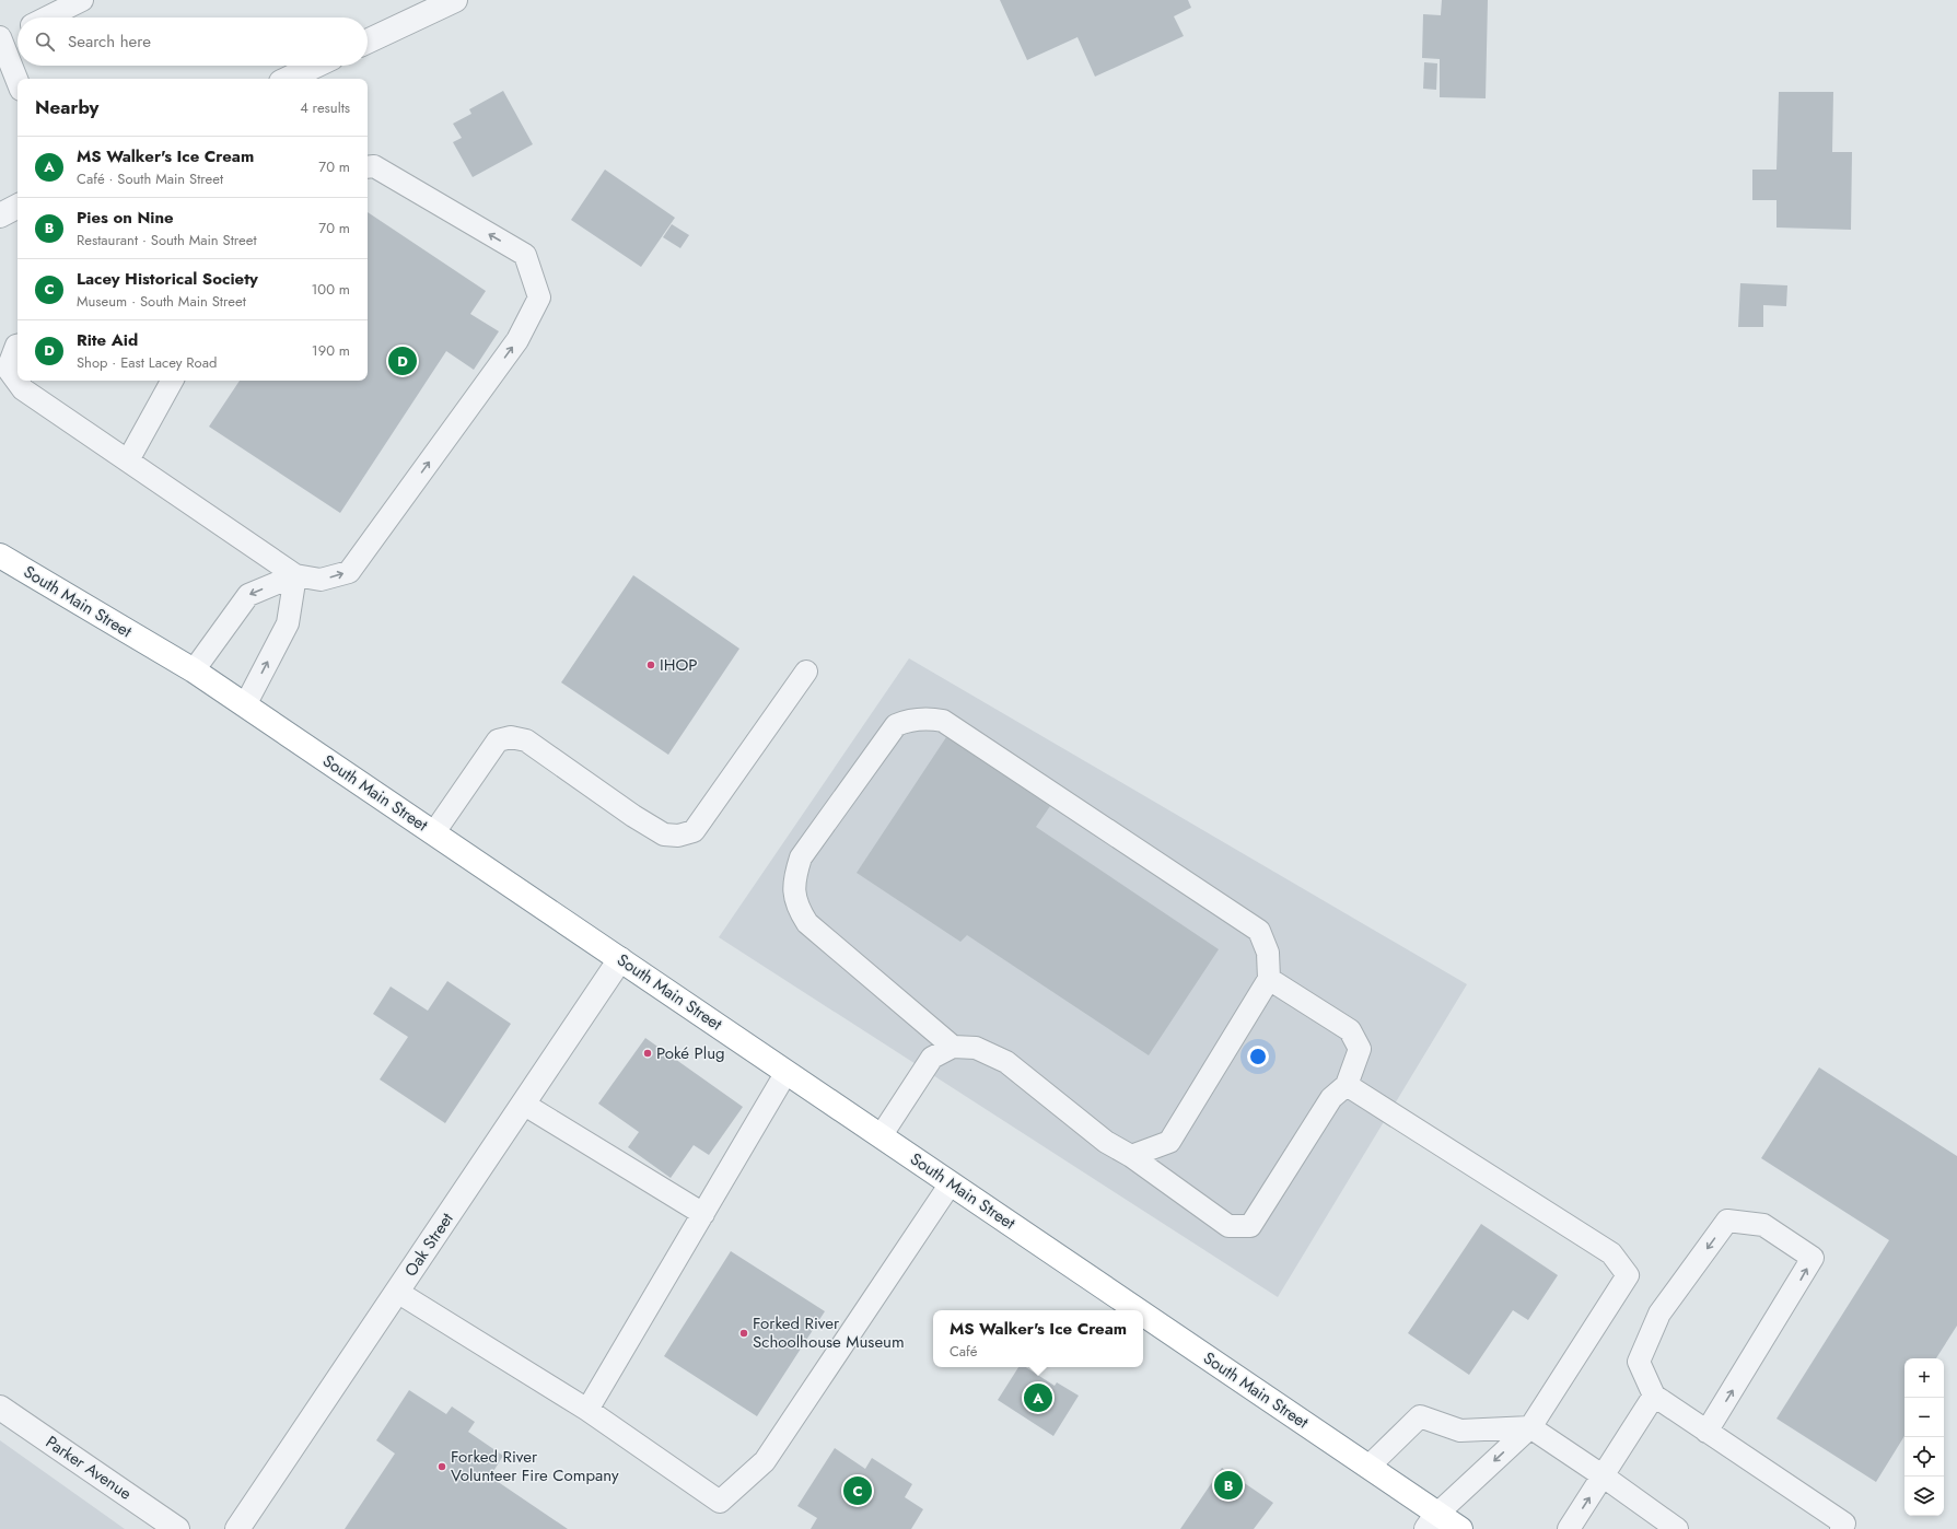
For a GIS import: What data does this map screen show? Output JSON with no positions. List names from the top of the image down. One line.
{"streets":{"highway":["South Main Street"],"street":["Oak Street","Parker Avenue"]},"crossings":[["South Main Street","Oak Street"]],"places":["IHOP","Poké Plug","Forked River Schoolhouse Museum","Forked River Volunteer Fire Company"],"page":{"search":"Search here","heading":["Nearby","4 results"],"list":[{"mark":"A","name":"MS Walker's Ice Cream","note":"Café · South Main Street","value":"70 m"},{"mark":"B","name":"Pies on Nine","note":"Restaurant · South Main Street","value":"70 m"},{"mark":"C","name":"Lacey Historical Society","note":"Museum · South Main Street","value":"100 m"},{"mark":"D","name":"Rite Aid","note":"Shop · East Lacey Road","value":"190 m"}],"pins":["D","A","B","C"],"popup":["MS Walker's Ice Cream","Café"],"map_buttons":["+","−"]}}
